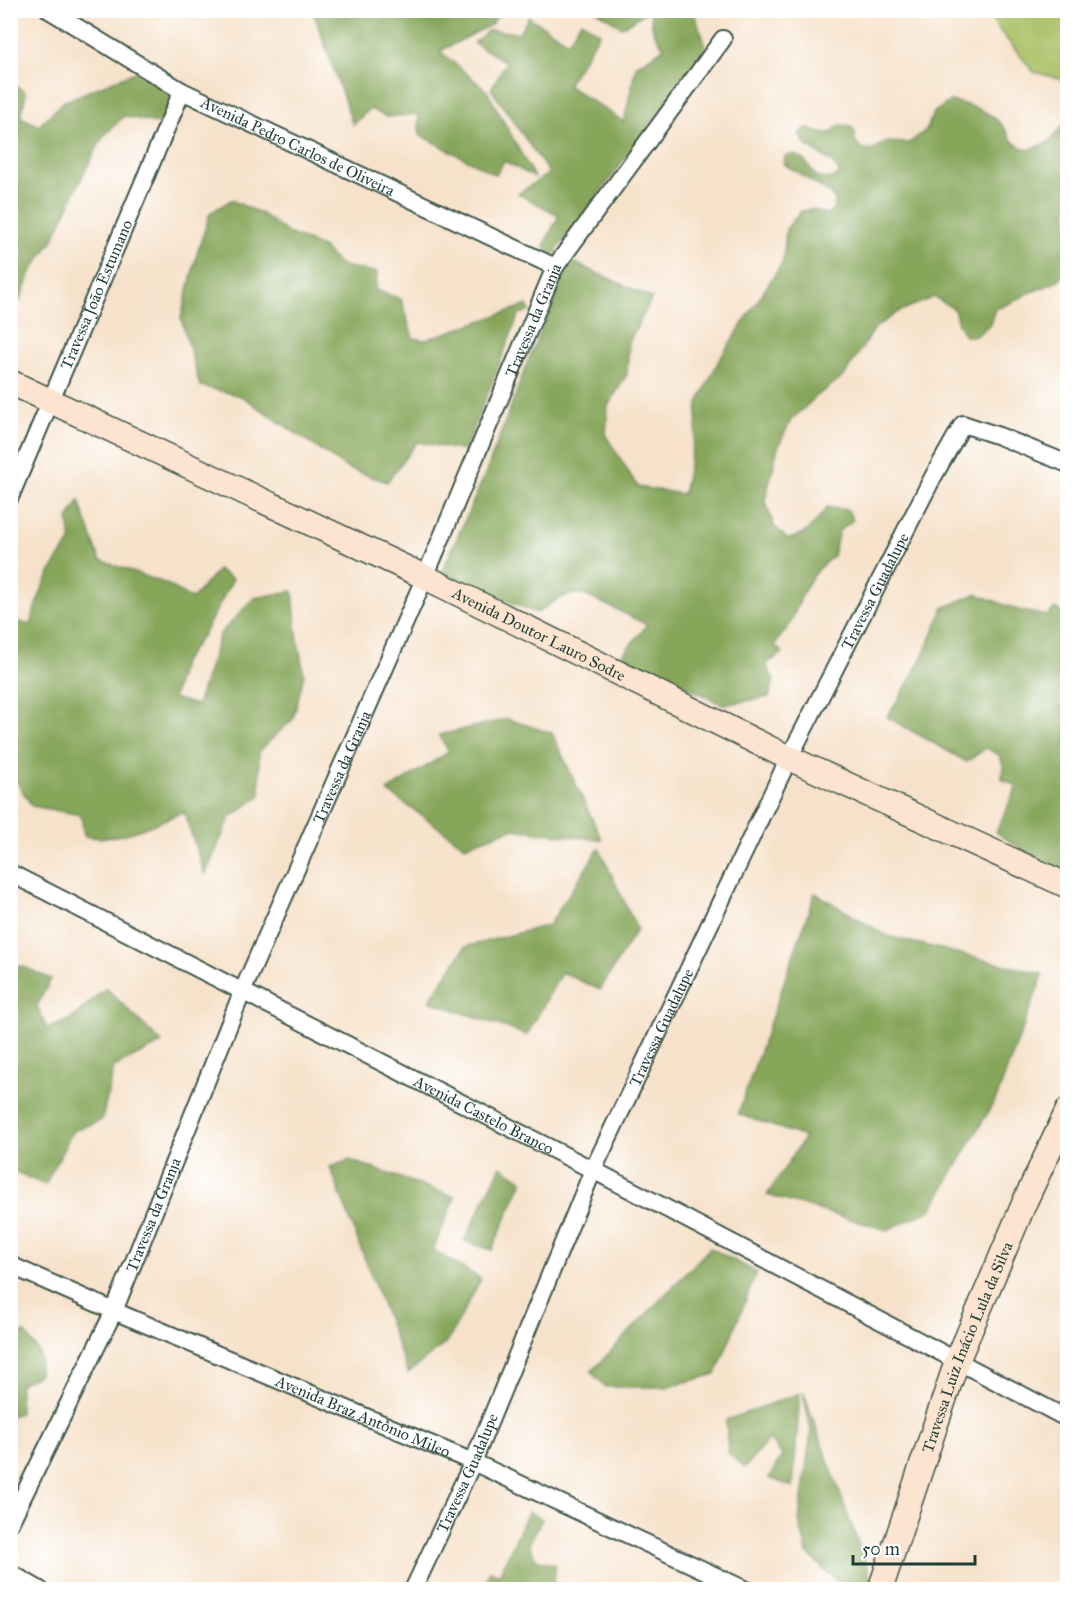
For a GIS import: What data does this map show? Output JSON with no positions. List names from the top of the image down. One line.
{"streets":{"street":["Avenida Pedro Carlos de Oliveira","Travessa João Estumano","Travessa da Granja","Travessa Guadalupe","Avenida Doutor Lauro Sodre","Avenida Castelo Branco","Travessa Luiz Inácio Lula da Silva","Avenida Braz Antônio Mileo"]},"crossings":[["Avenida Pedro Carlos de Oliveira","Travessa João Estumano"],["Avenida Pedro Carlos de Oliveira","Travessa da Granja"],["Travessa João Estumano","Avenida Doutor Lauro Sodre"],["Travessa da Granja","Avenida Doutor Lauro Sodre"],["Travessa da Granja","Avenida Castelo Branco"],["Travessa da Granja","Avenida Braz Antônio Mileo"],["Travessa Guadalupe","Avenida Doutor Lauro Sodre"],["Travessa Guadalupe","Avenida Castelo Branco"],["Travessa Guadalupe","Avenida Braz Antônio Mileo"],["Avenida Castelo Branco","Travessa Luiz Inácio Lula da Silva"]],"scale_bar":"50 m"}
